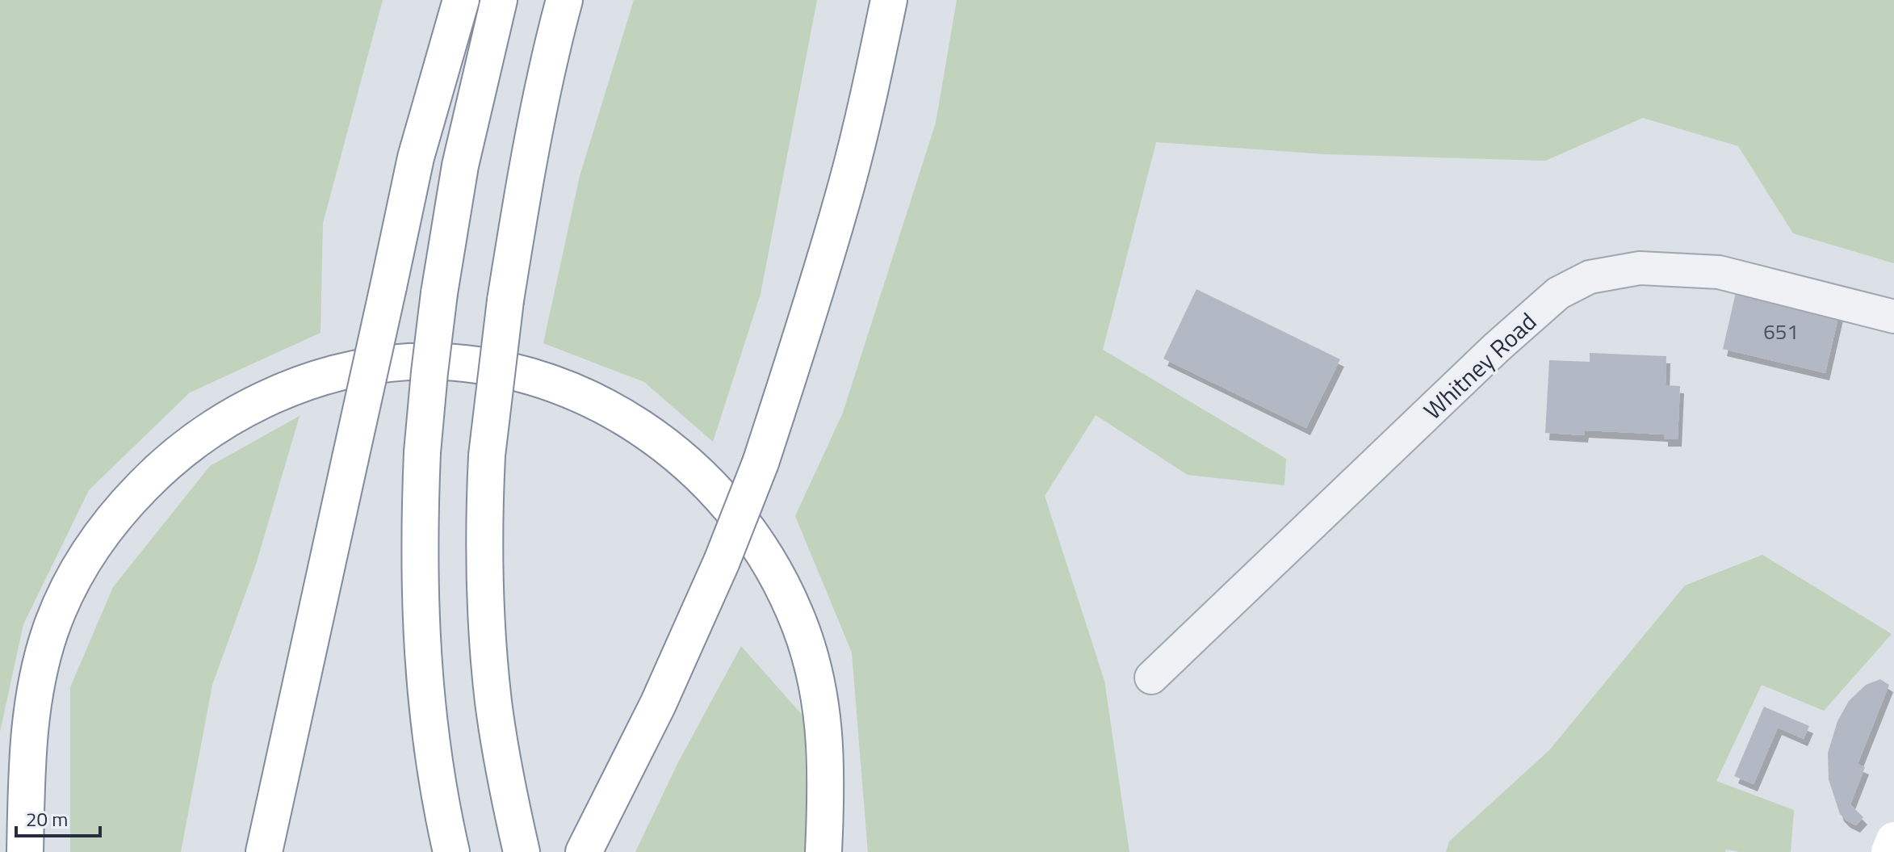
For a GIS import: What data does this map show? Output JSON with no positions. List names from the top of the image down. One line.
{"streets":{"street":["Whitney Road"]},"house_numbers":["651"],"scale_bar":"20 m"}
